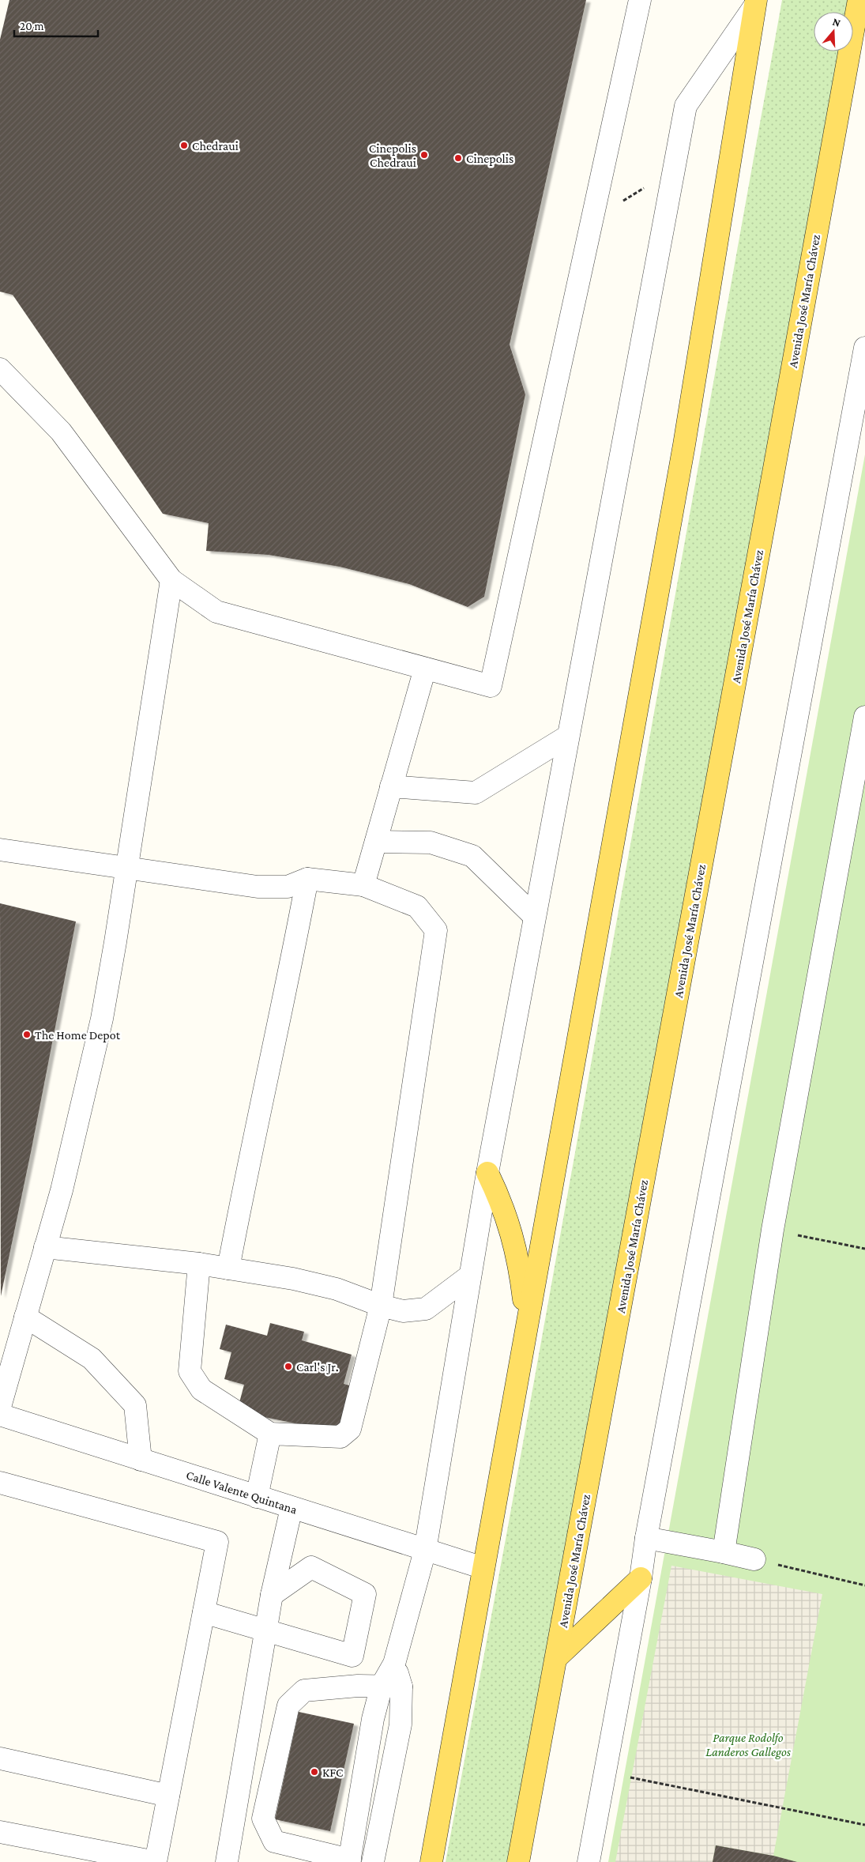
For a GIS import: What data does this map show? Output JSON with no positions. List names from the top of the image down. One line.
{"streets":{"main road":["Avenida José María Chávez"],"street":["Calle Valente Quintana"]},"parks":["Parque Rodolfo Landeros Gallegos"],"places":["Chedraui","Cinepolis Chedraui","Cinepolis","The Home Depot","Carl's Jr.","KFC"],"scale_bar":"20 m","north":"top"}
